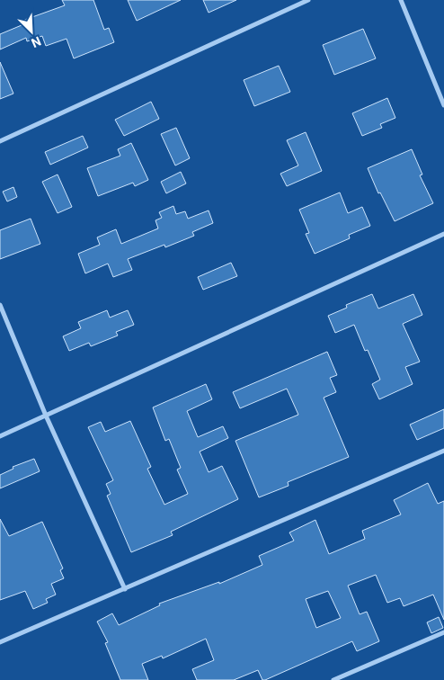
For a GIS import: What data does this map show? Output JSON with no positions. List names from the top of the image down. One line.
{"north":"bottom right"}
